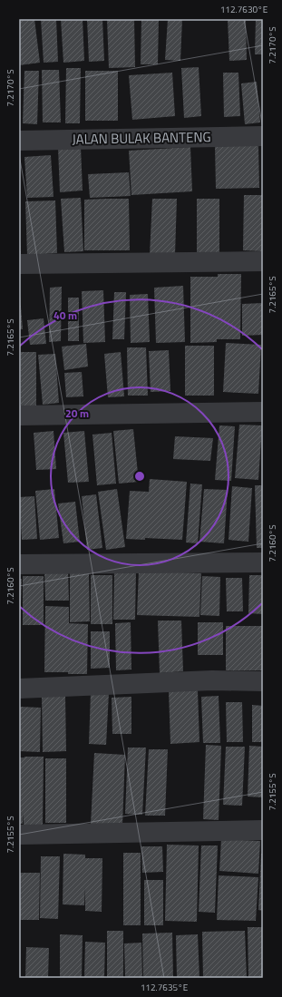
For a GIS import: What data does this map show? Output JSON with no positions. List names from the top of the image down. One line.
{"streets":{"street":["JALAN BULAK BANTENG"]},"coordinates":["112.7630°E","7.2170°S","7.2165°S","7.2160°S","7.2155°S","112.7635°E"],"rings":["40 m","20 m"]}
